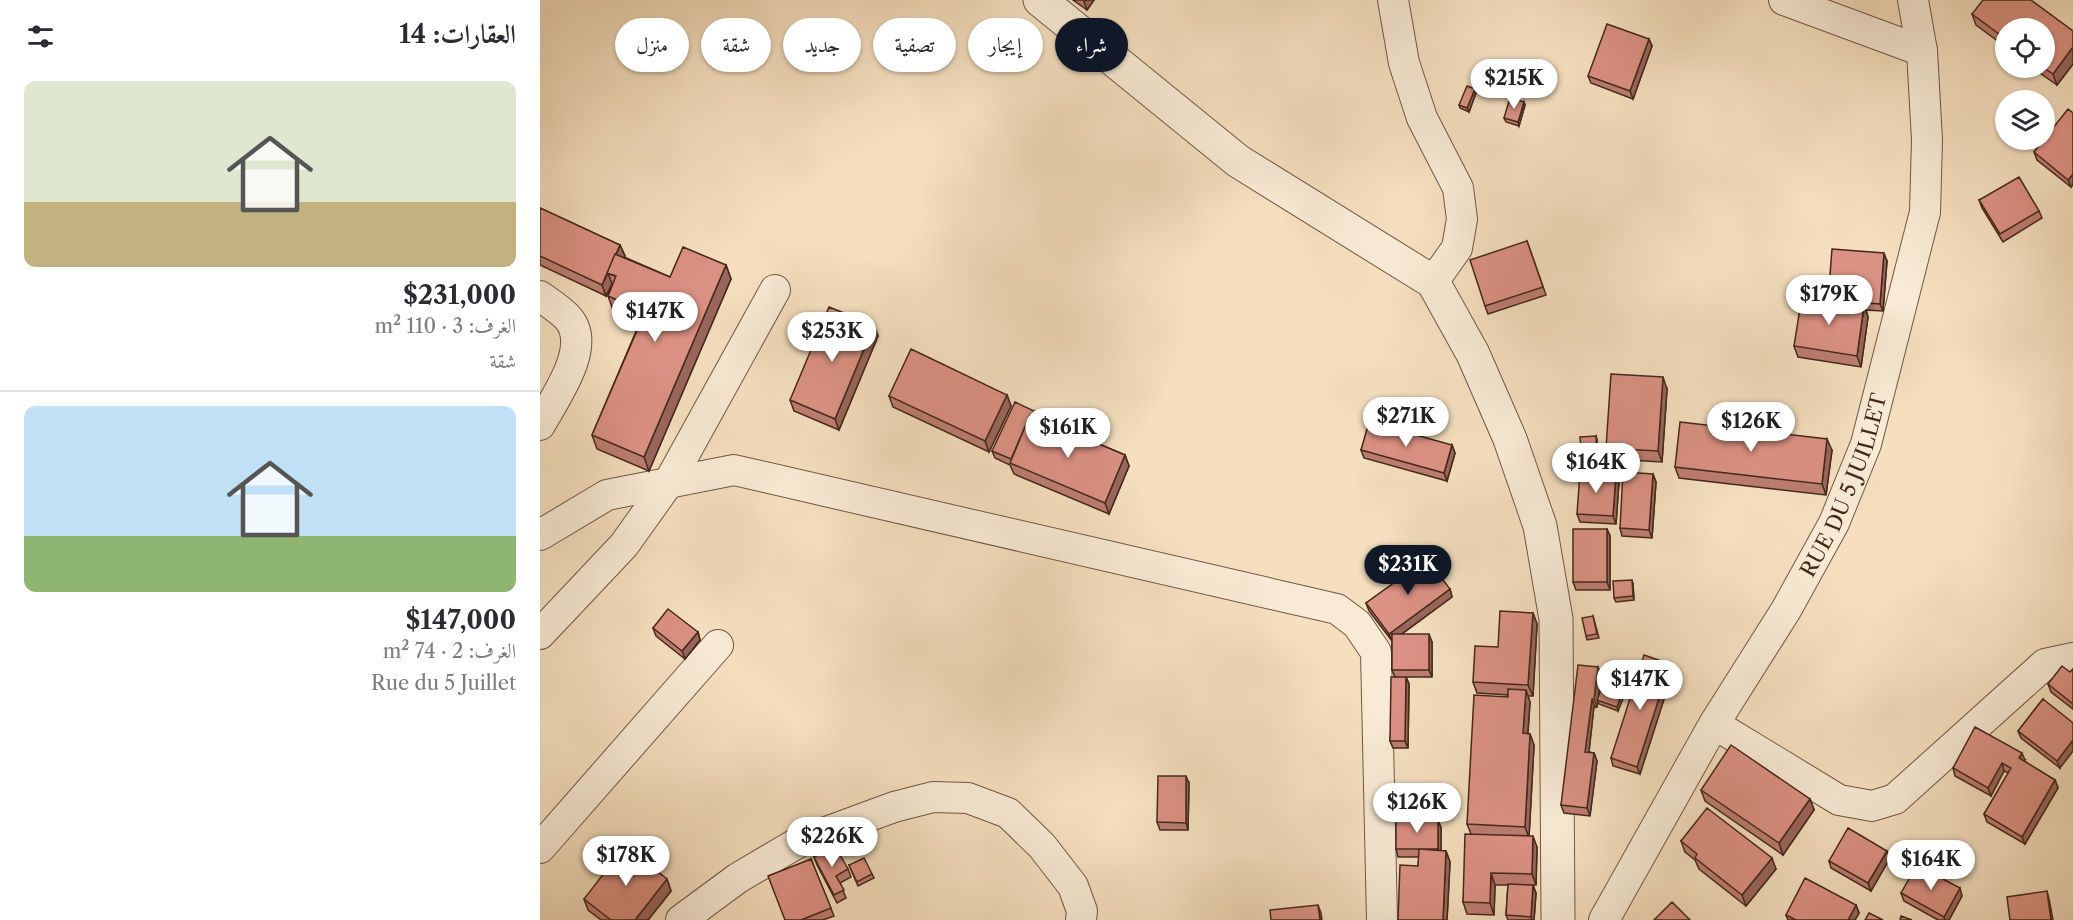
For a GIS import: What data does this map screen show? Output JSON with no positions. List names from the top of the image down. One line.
{"streets":{"street":["RUE DU 5 JUILLET"]},"page":{"heading":"العقارات: 14","chip":["شراء","إيجار","تصفية","جديد","شقة","منزل"],"price":["$215K","$179K","$147K","$253K","$271K","$126K","$161K","$164K","$231K","$147K","$126K","$226K","$178K","$164K"],"list":[{"name":"$231,000","note":"الغرف: 3 · 110 m² · شقة"},{"name":"$147,000","note":"الغرف: 2 · 74 m² · Rue du 5 Juillet"}]}}
